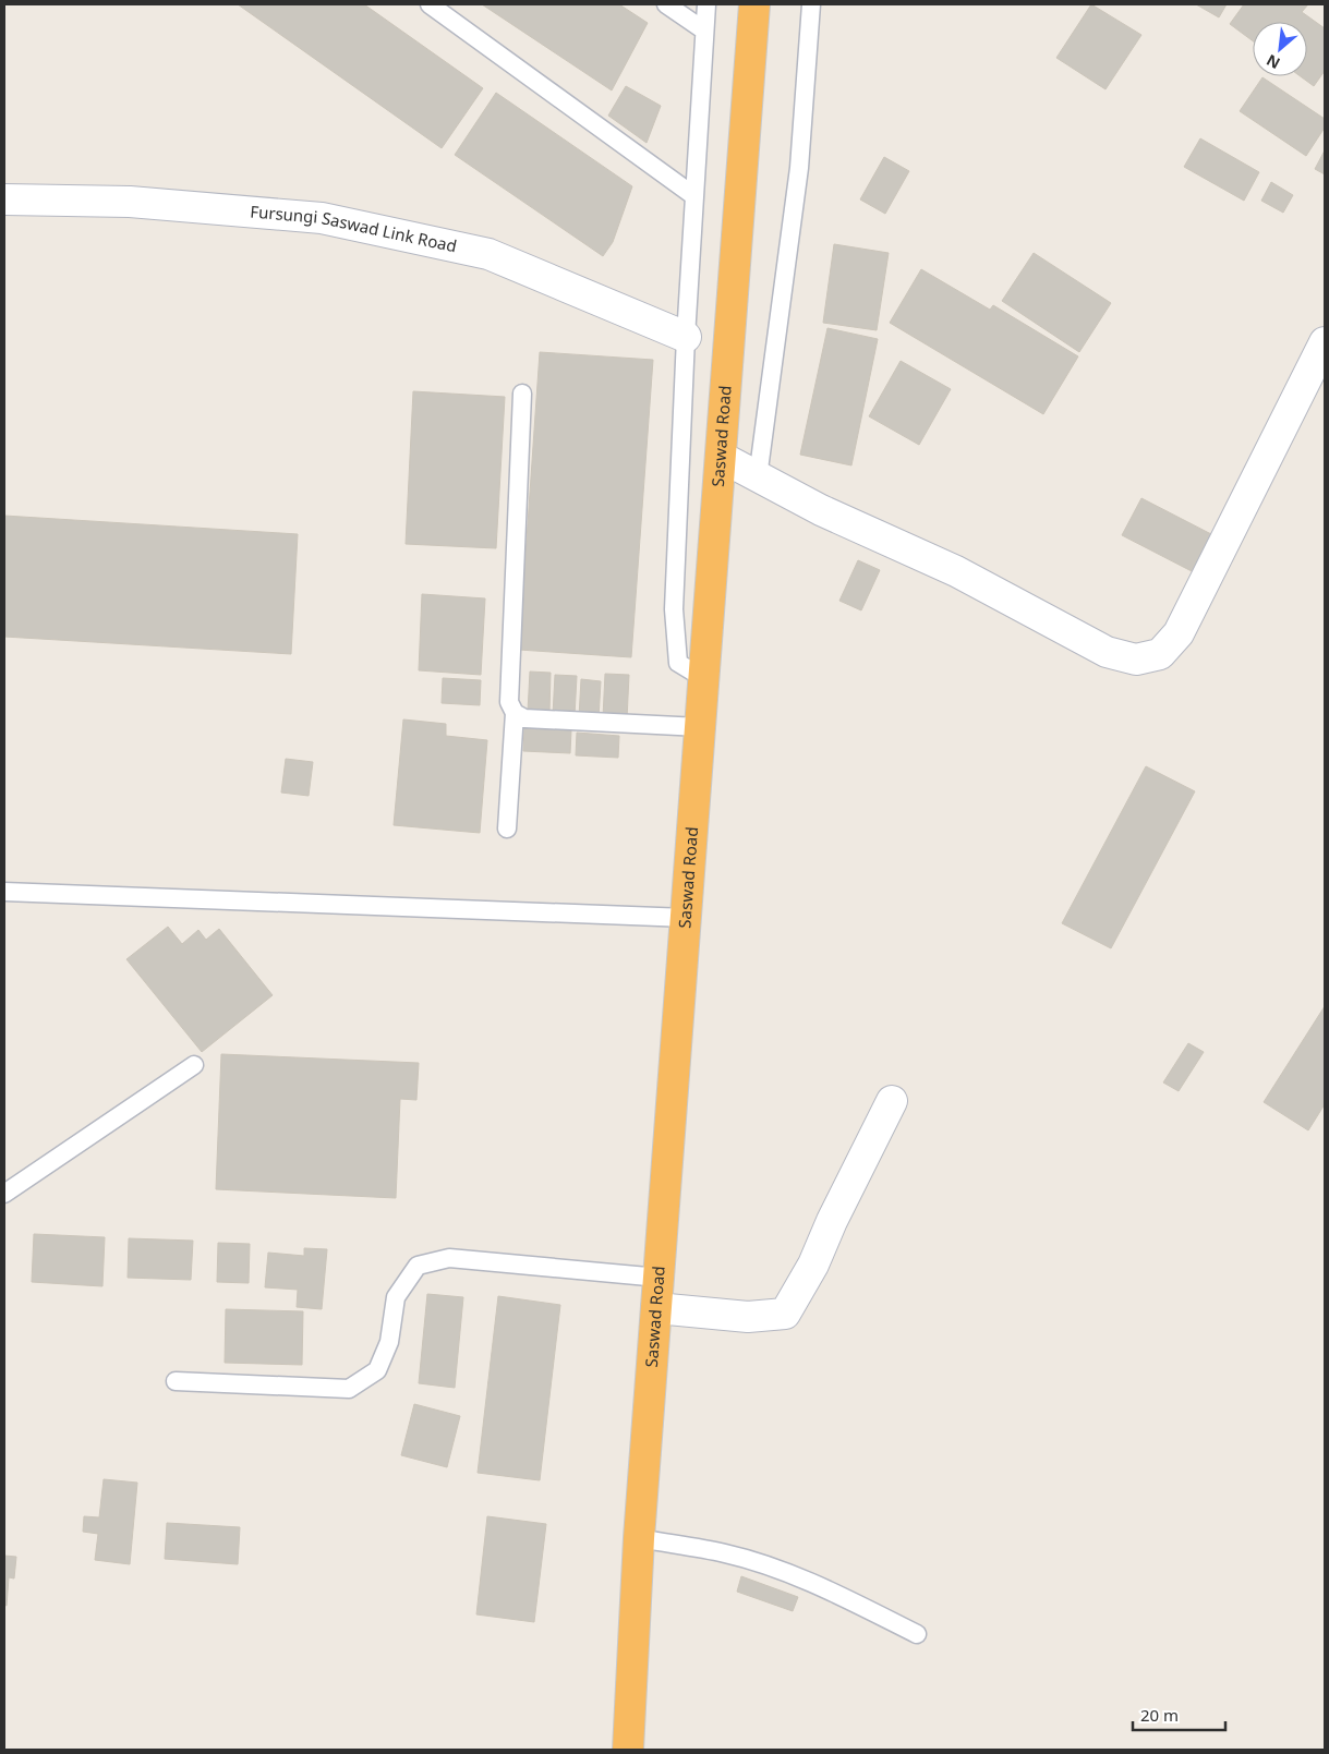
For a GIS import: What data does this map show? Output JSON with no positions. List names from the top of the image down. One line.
{"streets":{"highway":["Saswad Road"],"street":["Fursungi Saswad Link Road"]},"scale_bar":"20 m","north":"bottom left"}
